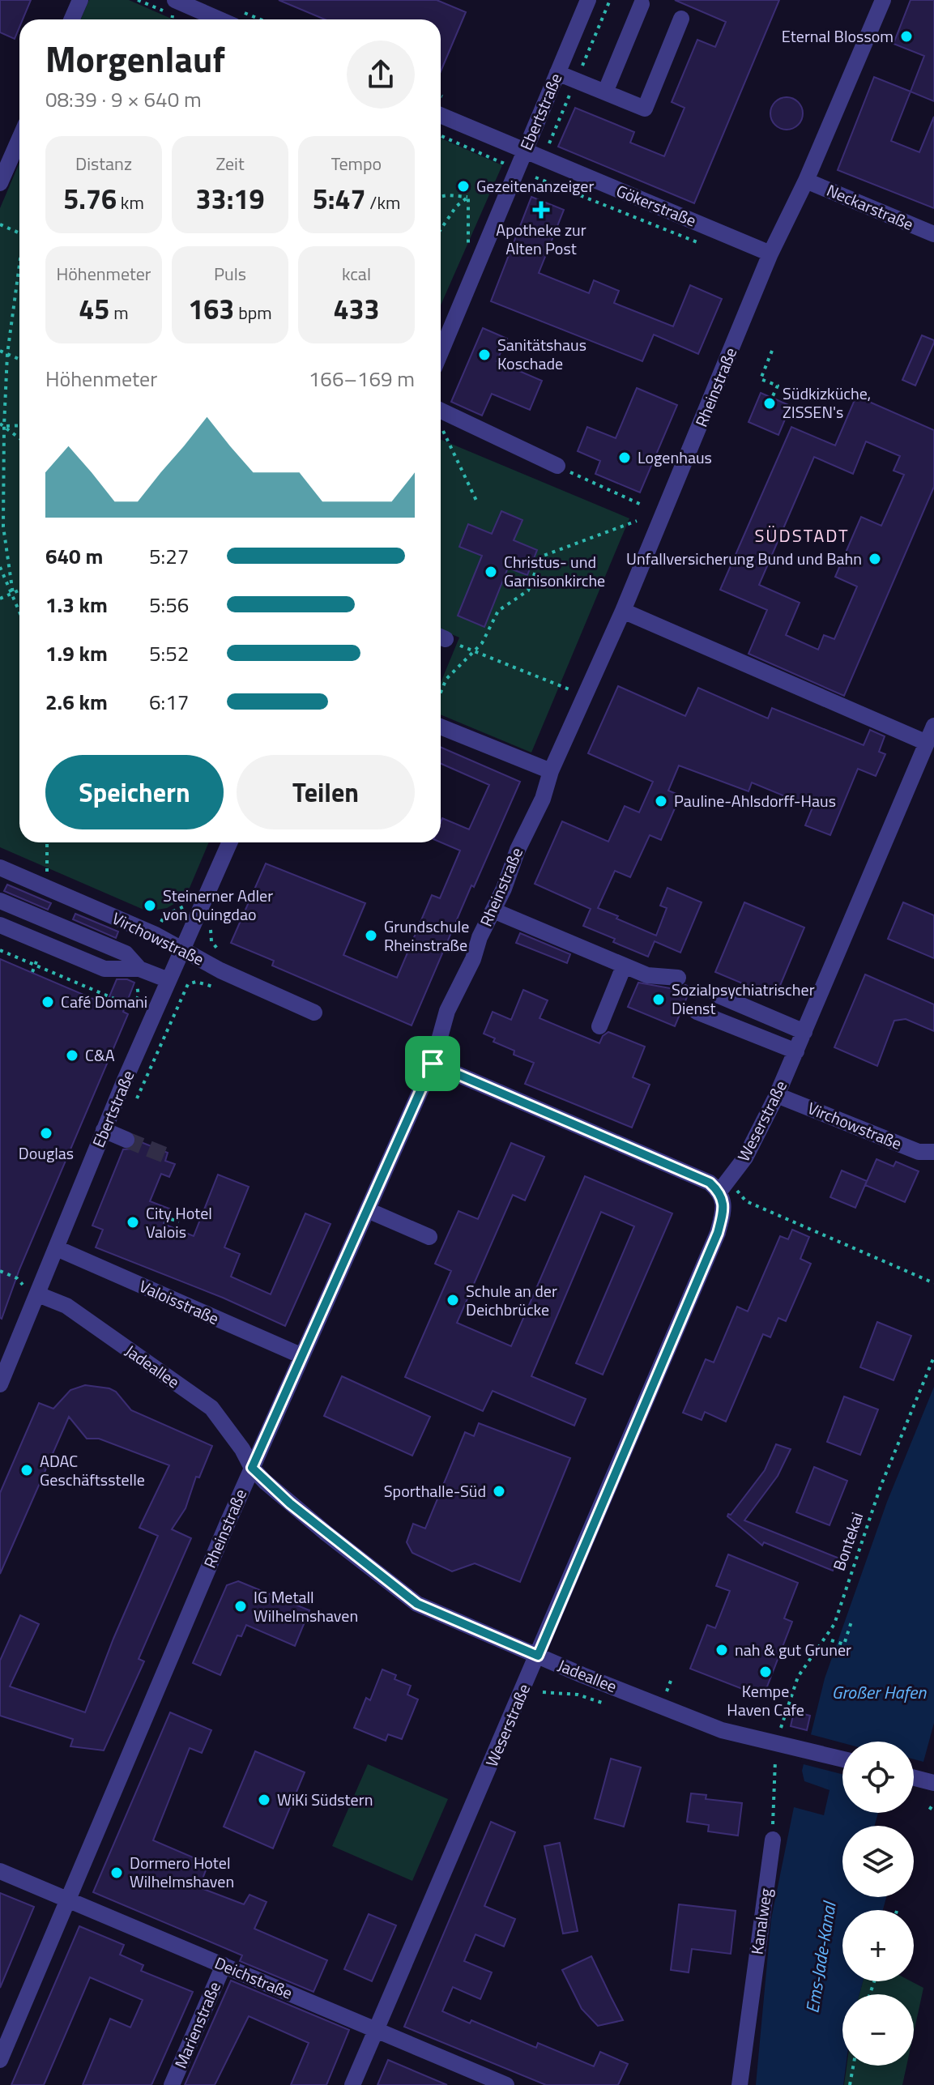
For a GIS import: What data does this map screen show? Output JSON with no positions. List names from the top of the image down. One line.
{"streets":{"street":["Ebertstraße","Gökerstraße","Neckarstraße","Rheinstraße","Virchowstraße","Weserstraße","Valoisstraße","Jadeallee","Kanalweg","Deichstraße","Marienstraße"],"path":["Bontekai"]},"crossings":[["Ebertstraße","Gökerstraße"],["Ebertstraße","Virchowstraße"],["Ebertstraße","Valoisstraße"],["Ebertstraße","Jadeallee"],["Gökerstraße","Rheinstraße"],["Neckarstraße","Rheinstraße"],["Rheinstraße","Valoisstraße"],["Rheinstraße","Jadeallee"],["Rheinstraße","Deichstraße"],["Virchowstraße","Weserstraße"],["Weserstraße","Jadeallee"],["Weserstraße","Deichstraße"],["Deichstraße","Marienstraße"]],"districts":["SÜDSTADT"],"water":["Großer Hafen","Ems-Jade-Kanal"],"places":{"other":["Eternal Blossom","Gezeitenanzeiger","Sanitätshaus Koschade","Südkizküche, ZISSEN's","Logenhaus","Unfallversicherung Bund und Bahn","Christus- und Garnisonkirche","Pauline-Ahlsdorff-Haus","Steinerner Adler von Quingdao","Grundschule Rheinstraße","Sozialpsychiatrischer Dienst","Café Domani","C&A","Douglas","City Hotel Valois","Schule an der Deichbrücke","ADAC Geschäftsstelle","Sporthalle-Süd","IG Metall Wilhelmshaven","nah & gut Gruner","Kempe Haven Cafe","WiKi Südstern","Dormero Hotel Wilhelmshaven"],"health":["Apotheke zur Alten Post"]},"page":{"heading":["Morgenlauf","08:39 · 9 × 640 m"],"stats":[["Distanz","5.76 km"],["Zeit","33:19"],["Tempo","5:47 /km"],["Höhenmeter","45 m"],["Puls","163 bpm"],["kcal","433"]],"chart":["Höhenmeter","166–169 m"],"list":[{"name":"640 m","note":"5:27"},{"name":"1.3 km","note":"5:56"},{"name":"1.9 km","note":"5:52"},{"name":"2.6 km","note":"6:17"}],"buttons":["Speichern","Teilen"],"map_buttons":["+","−"]}}
